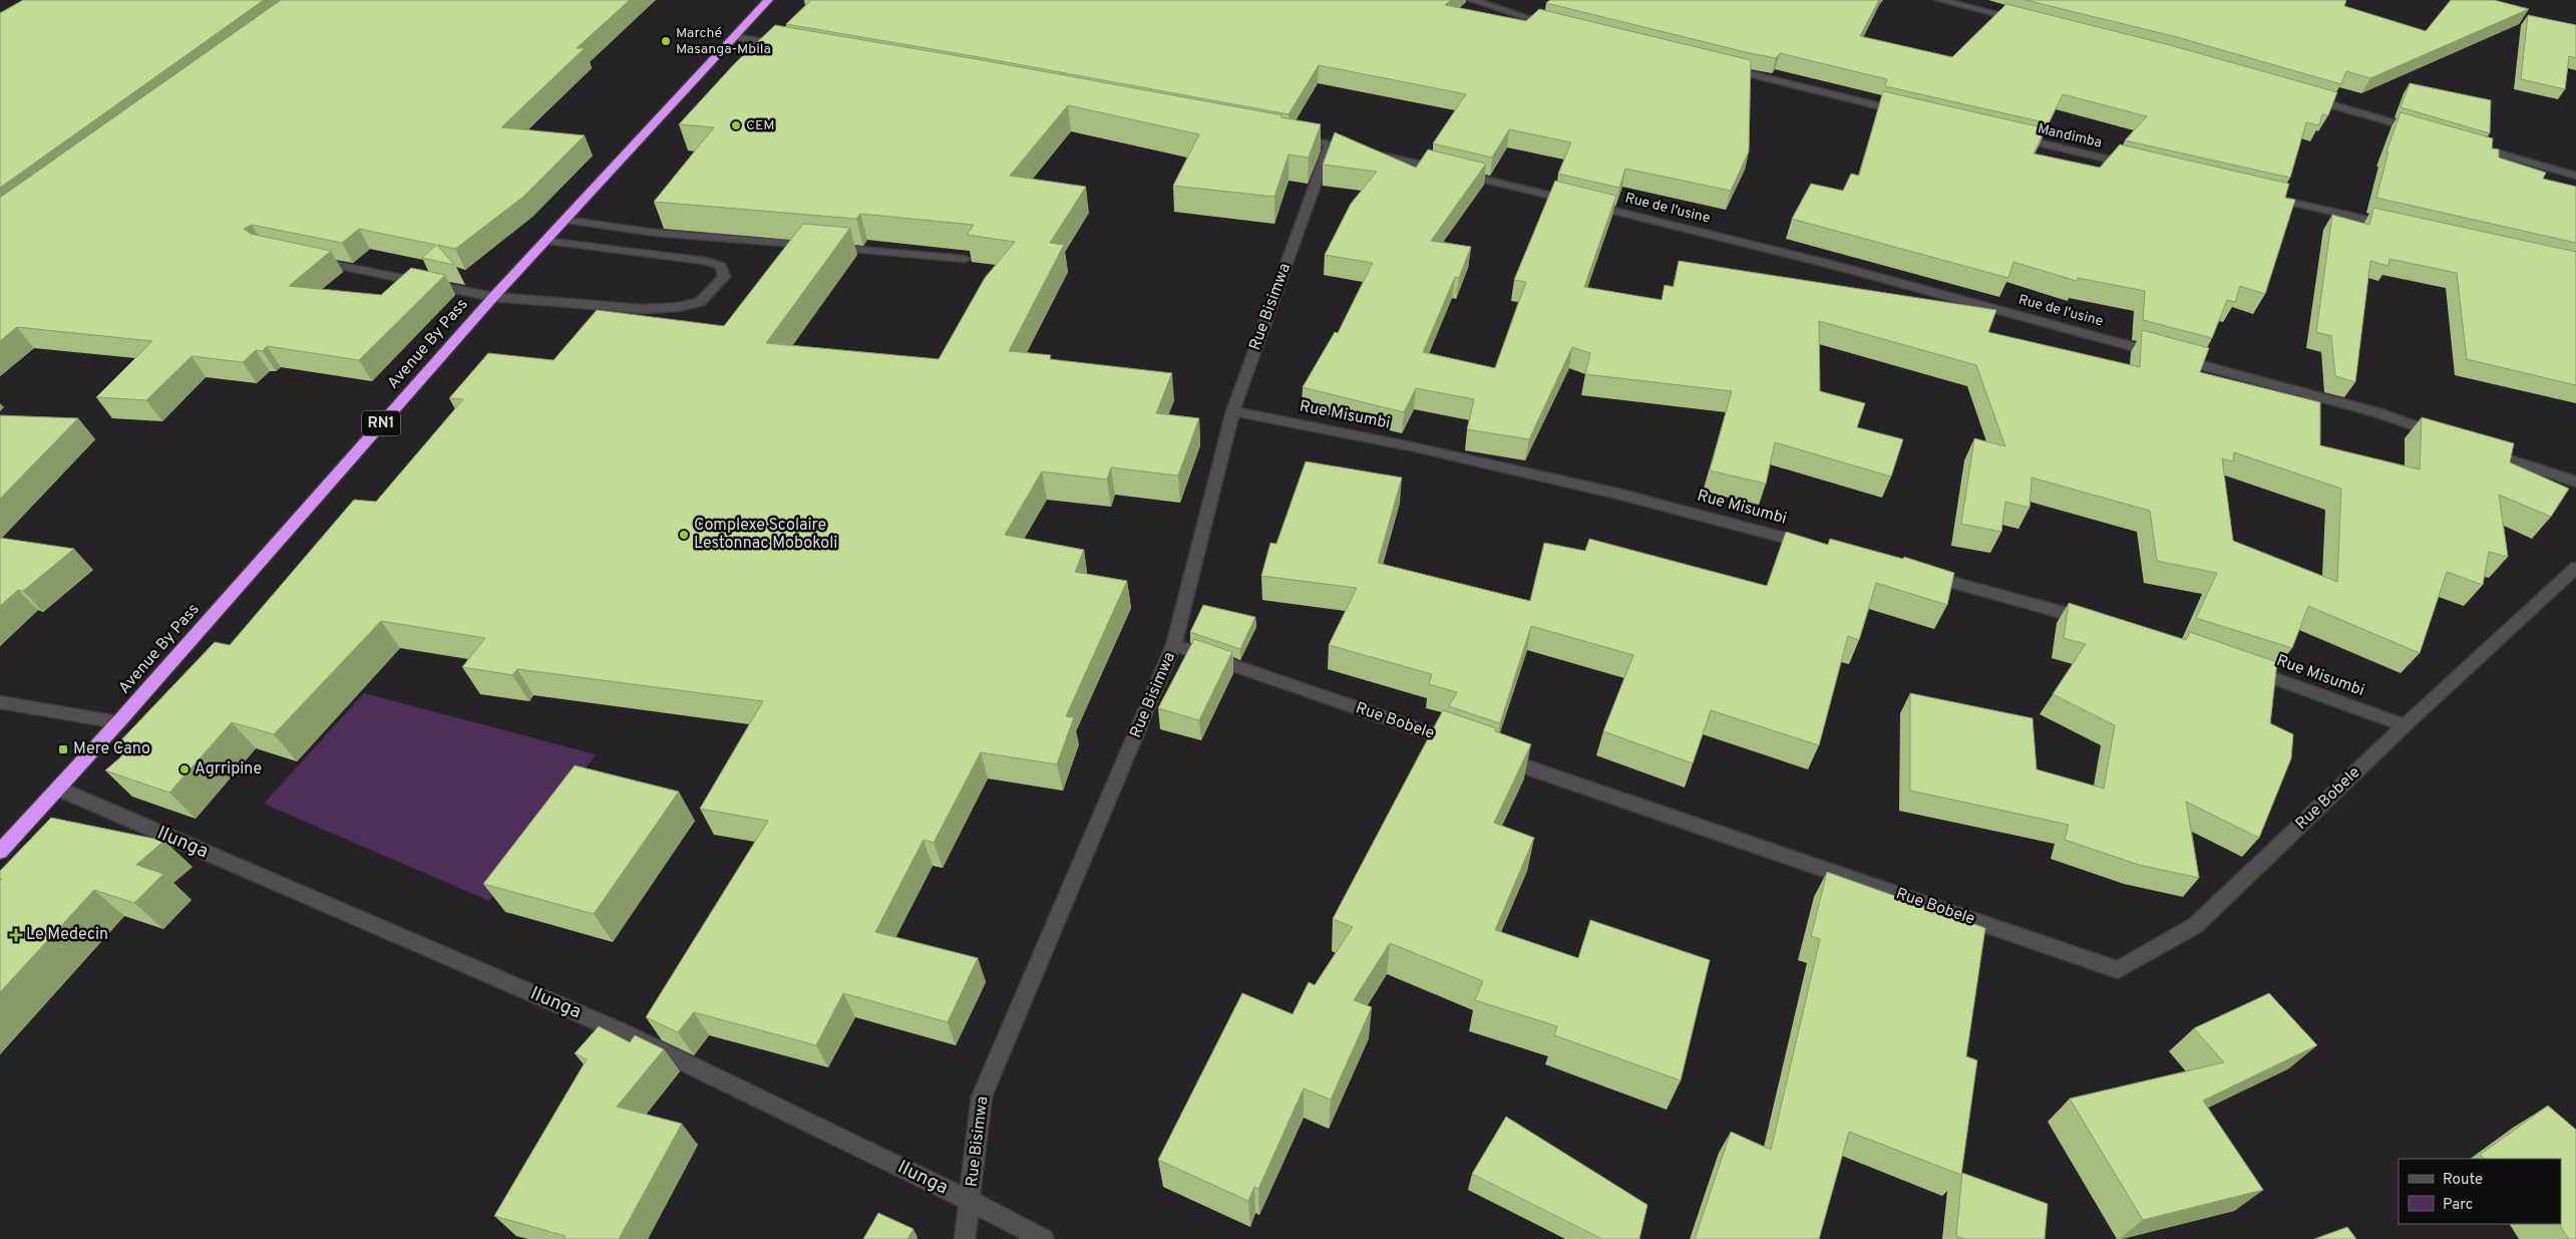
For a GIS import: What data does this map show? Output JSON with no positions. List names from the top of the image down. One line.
{"streets":{"highway":["Avenue By Pass","RN1"],"street":["Mandimba","Rue de l'usine","Rue Bisimwa","Rue Misumbi","Rue Bobele","Ilunga"]},"crossings":[["Rue de l'usine","Rue Bisimwa"],["Rue Bisimwa","Rue Misumbi"],["Rue Bisimwa","Rue Bobele"],["Rue Bisimwa","Ilunga"],["Avenue By Pass","Ilunga"],["Rue Misumbi","Rue Bobele"]],"places":{"other":["Marché Masanga-Mbila","CEM","Complexe Scolaire Lestonnac Mobokoli","Agrripine"],"transit":["Mere Cano"],"health":["Le Medecin"]},"legend":["Route","Parc"]}
